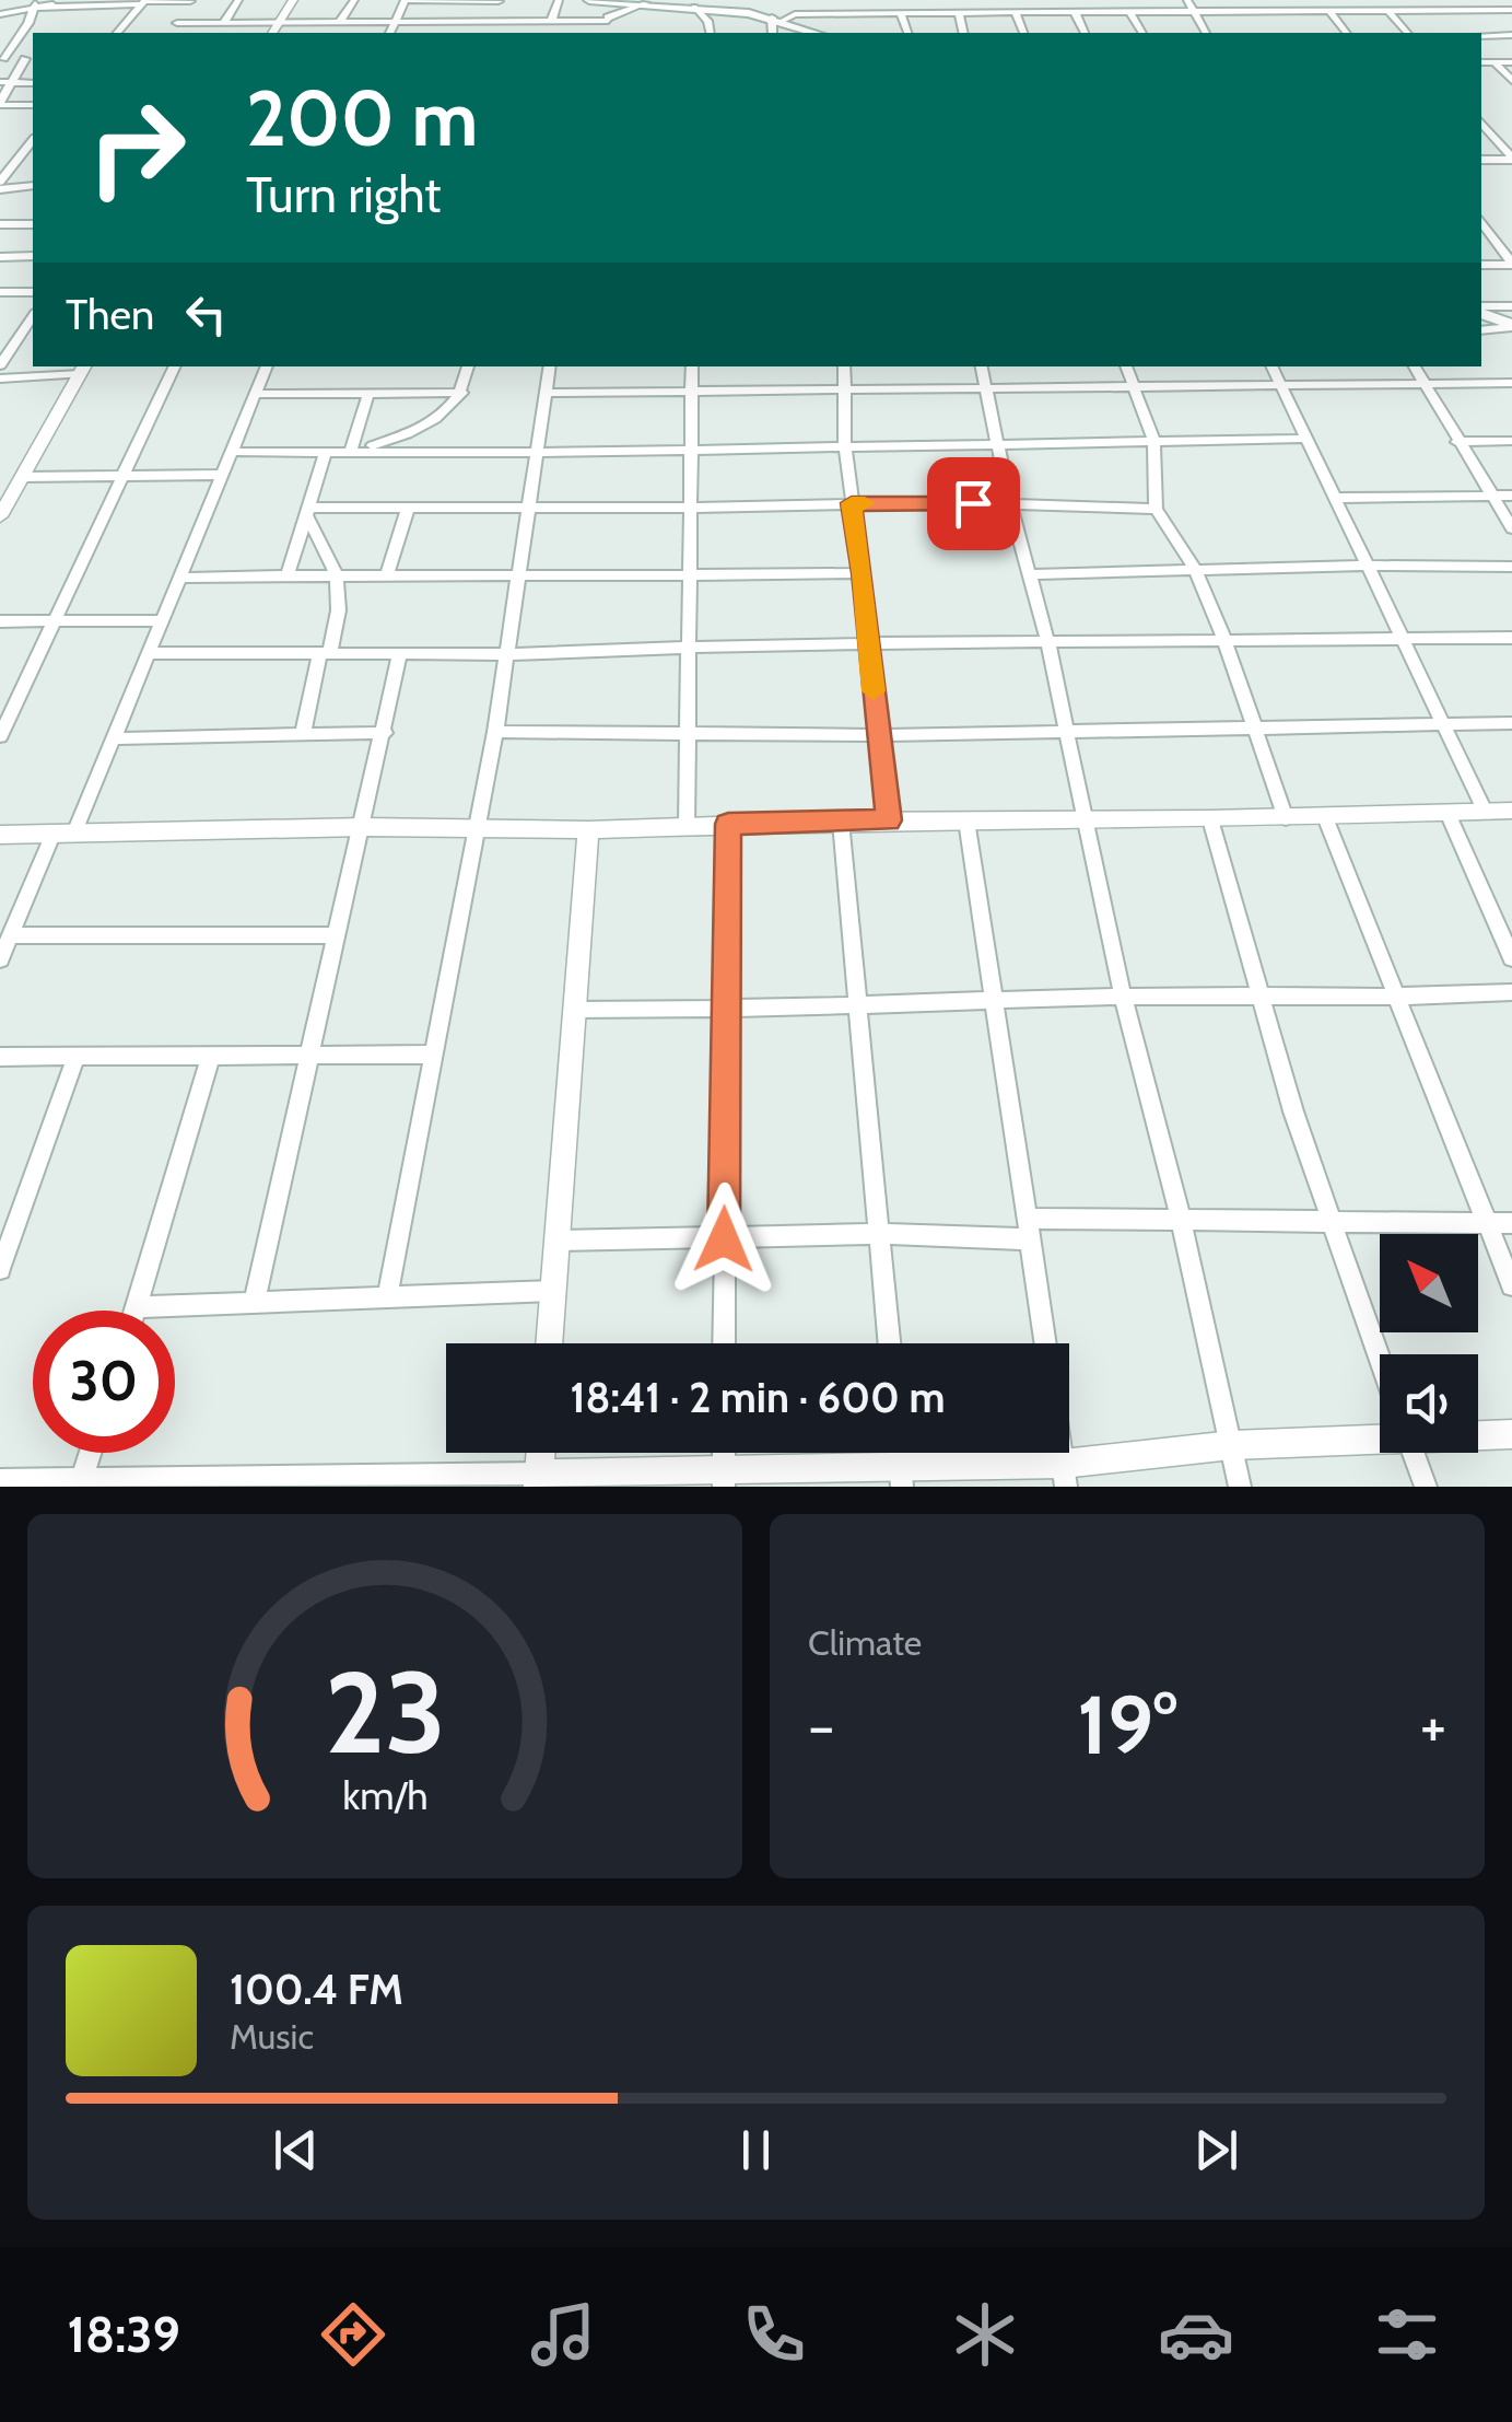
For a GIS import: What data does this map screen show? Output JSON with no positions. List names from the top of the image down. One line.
{"north":"top left","page":{"turn":["200 m","Turn right"],"then":"Then","limit":"30","trip":"18:41 · 2 min · 600 m","tile":"Climate","heat":["−","19°","+"],"song":["100.4 FM","Music"],"tabs":"18:39","gauge":["23","km/h"]}}
